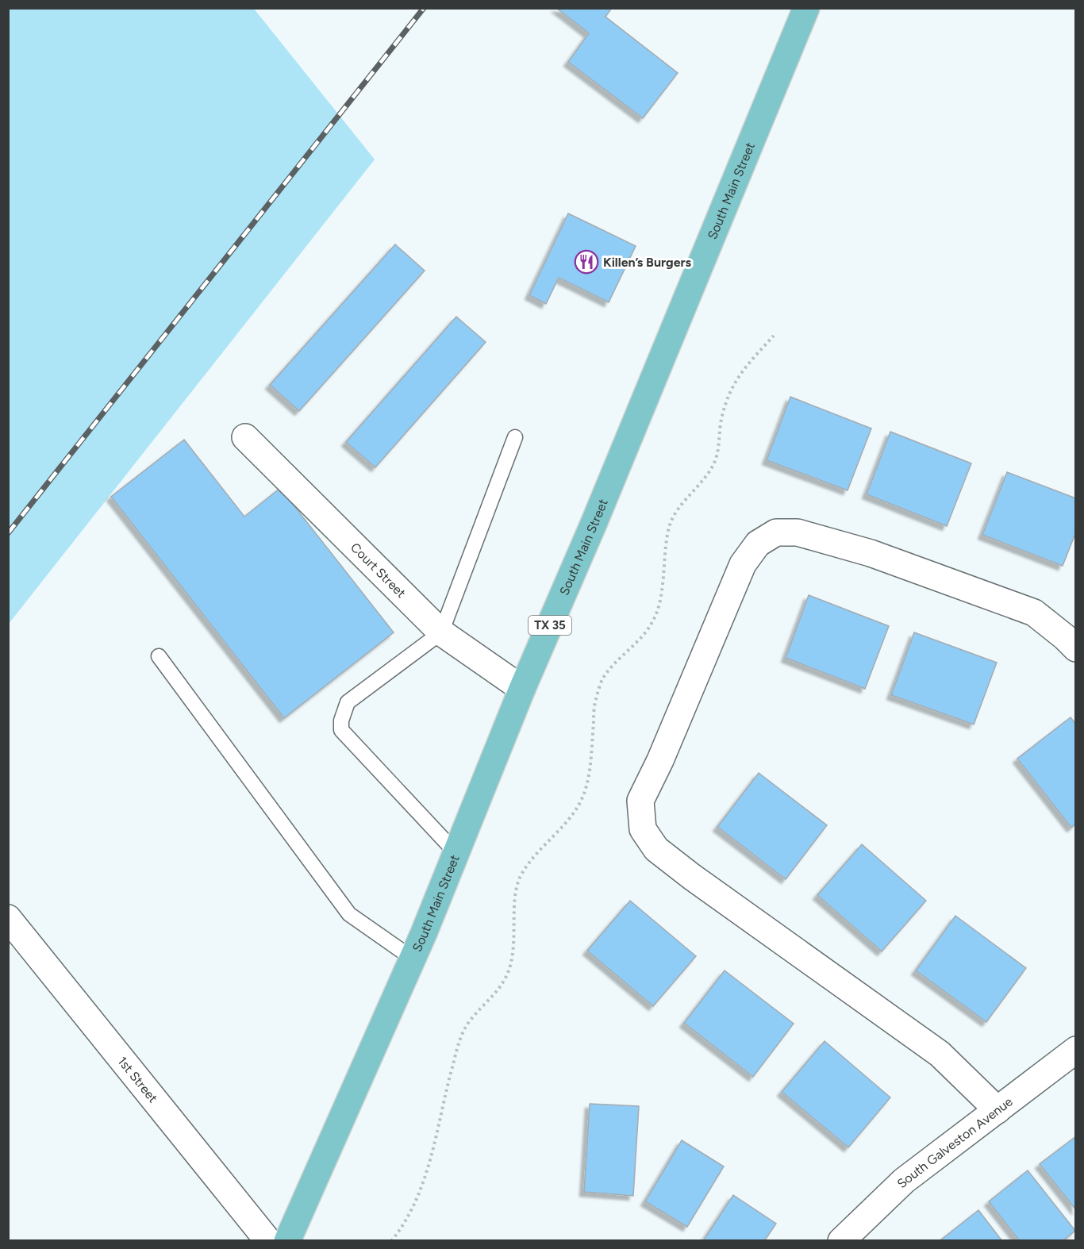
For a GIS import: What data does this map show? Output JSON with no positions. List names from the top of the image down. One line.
{"streets":{"main road":["South Main Street","TX 35"],"street":["Court Street","1st Street","South Galveston Avenue"]},"crossings":[["South Main Street","Court Street"]],"places":{"restaurant":["Killen’s Burgers"]}}
